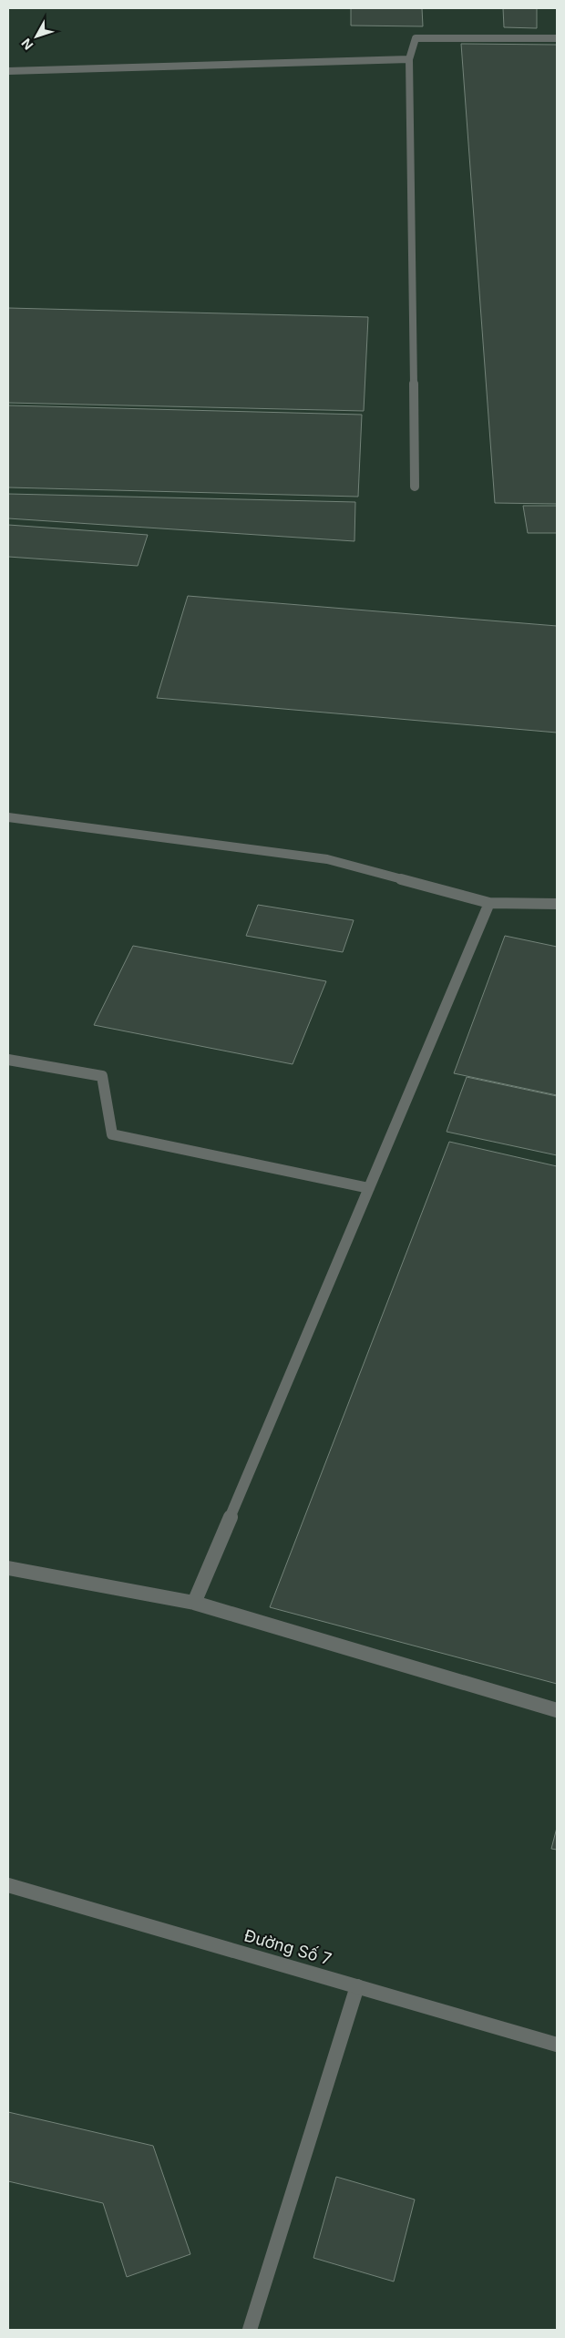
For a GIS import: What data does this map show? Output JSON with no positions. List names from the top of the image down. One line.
{"streets":{"street":["Đường Số 7"]},"north":"bottom left"}
